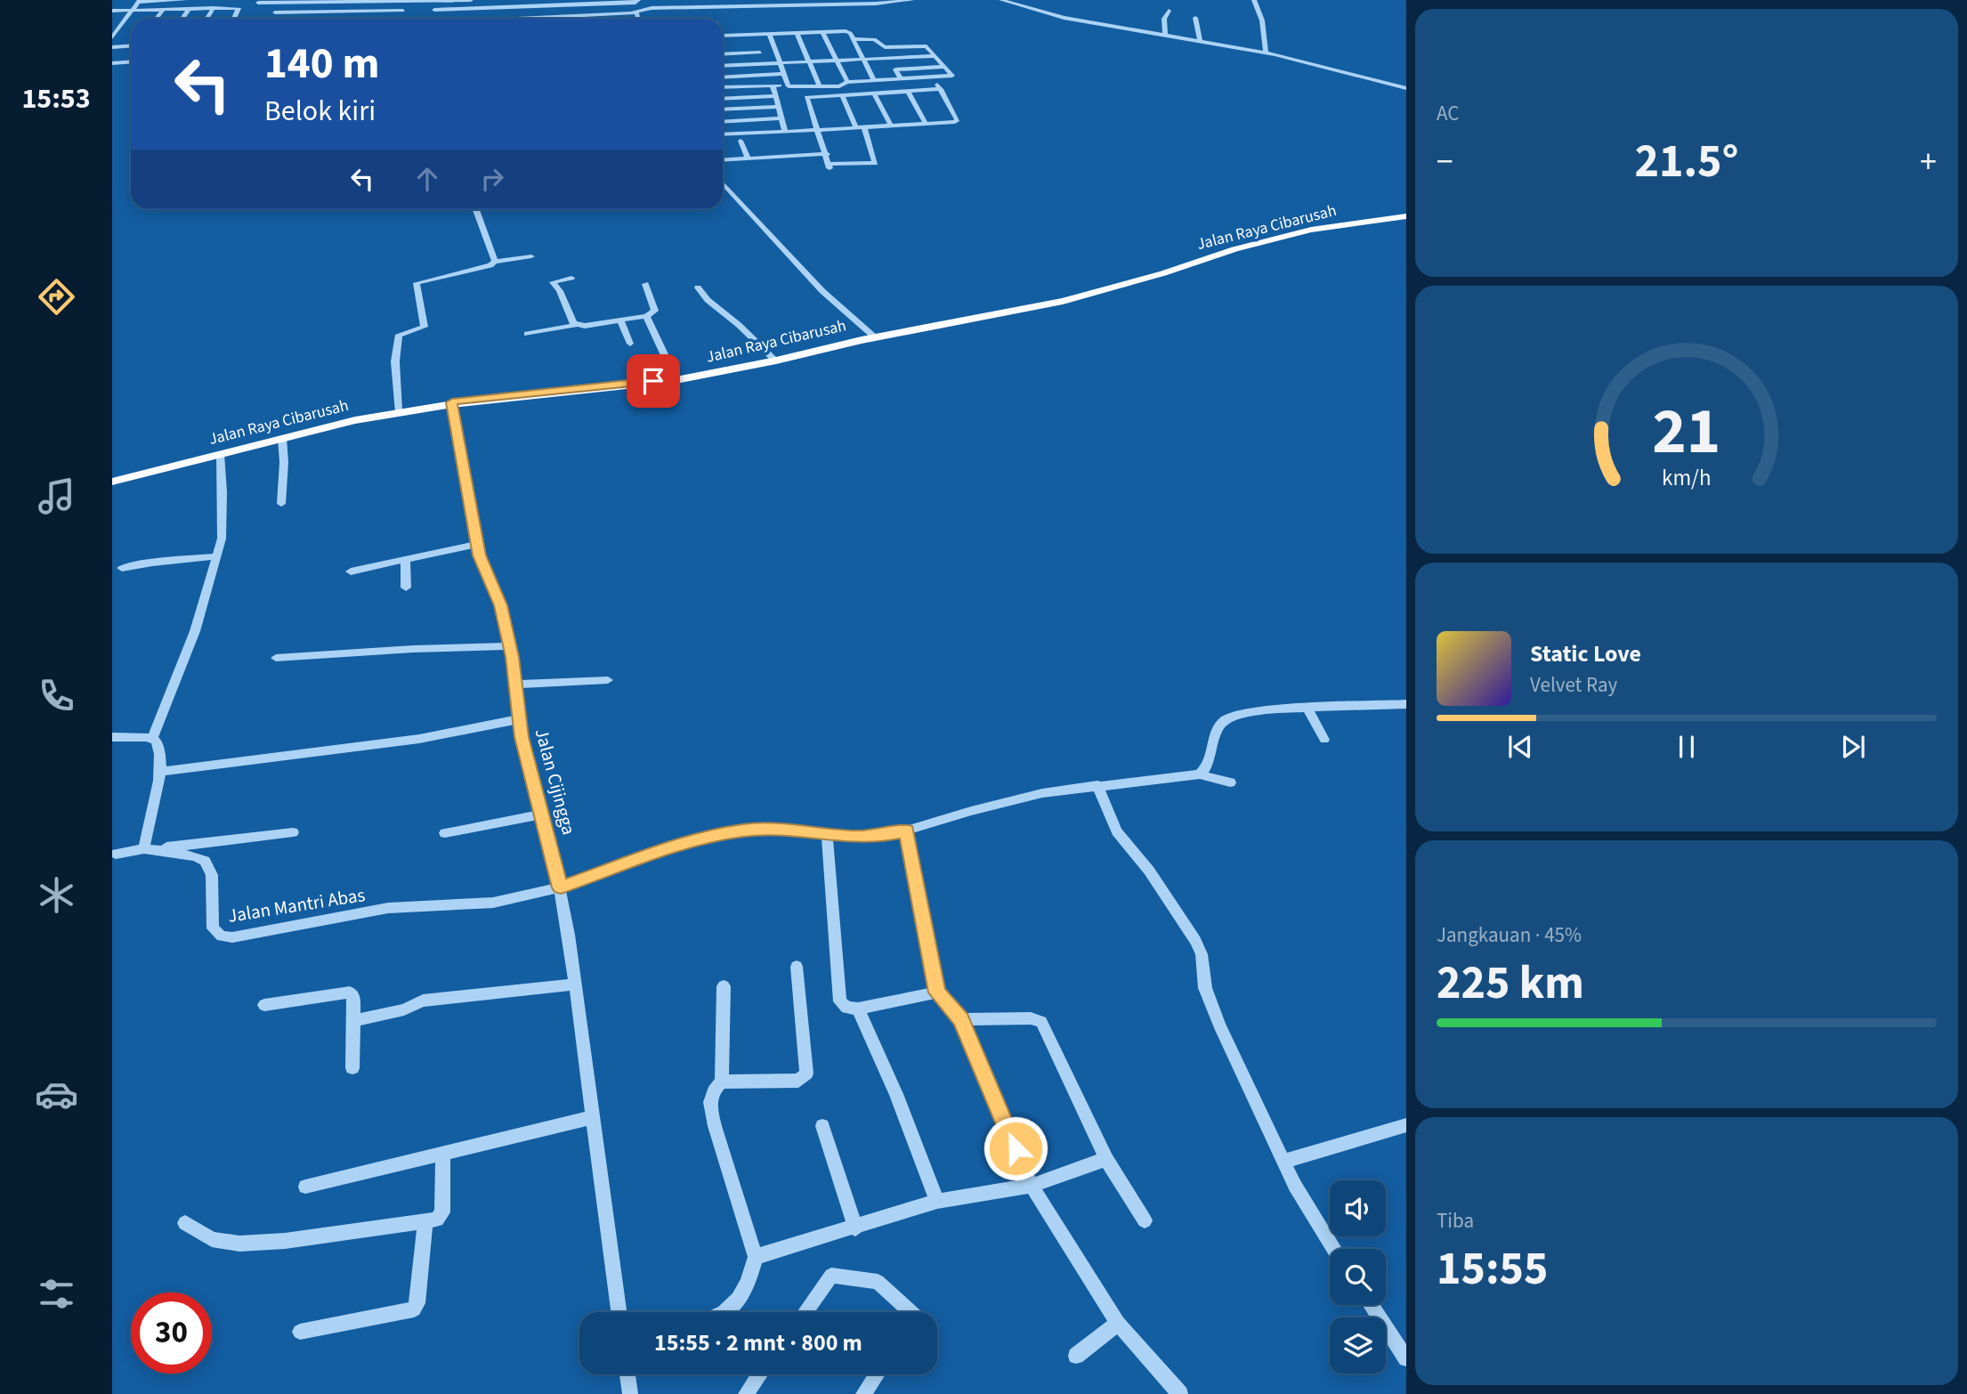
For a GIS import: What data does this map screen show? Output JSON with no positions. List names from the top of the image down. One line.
{"streets":{"main road":["Jalan Raya Cibarusah"],"street":["Jalan Cijingga","Jalan Mantri Abas"]},"crossings":[["Jalan Raya Cibarusah","Jalan Cijingga"],["Jalan Cijingga","Jalan Mantri Abas"]],"page":{"tabs":"15:53","tile":["AC",["Jangkauan · 45%","225 km"],["Tiba","15:55"]],"turn":["140 m","Belok kiri"],"heat":["−","21.5°","+"],"song":["Static Love","Velvet Ray"],"limit":"30","trip":"15:55 · 2 mnt · 800 m","gauge":["21","km/h"]}}
